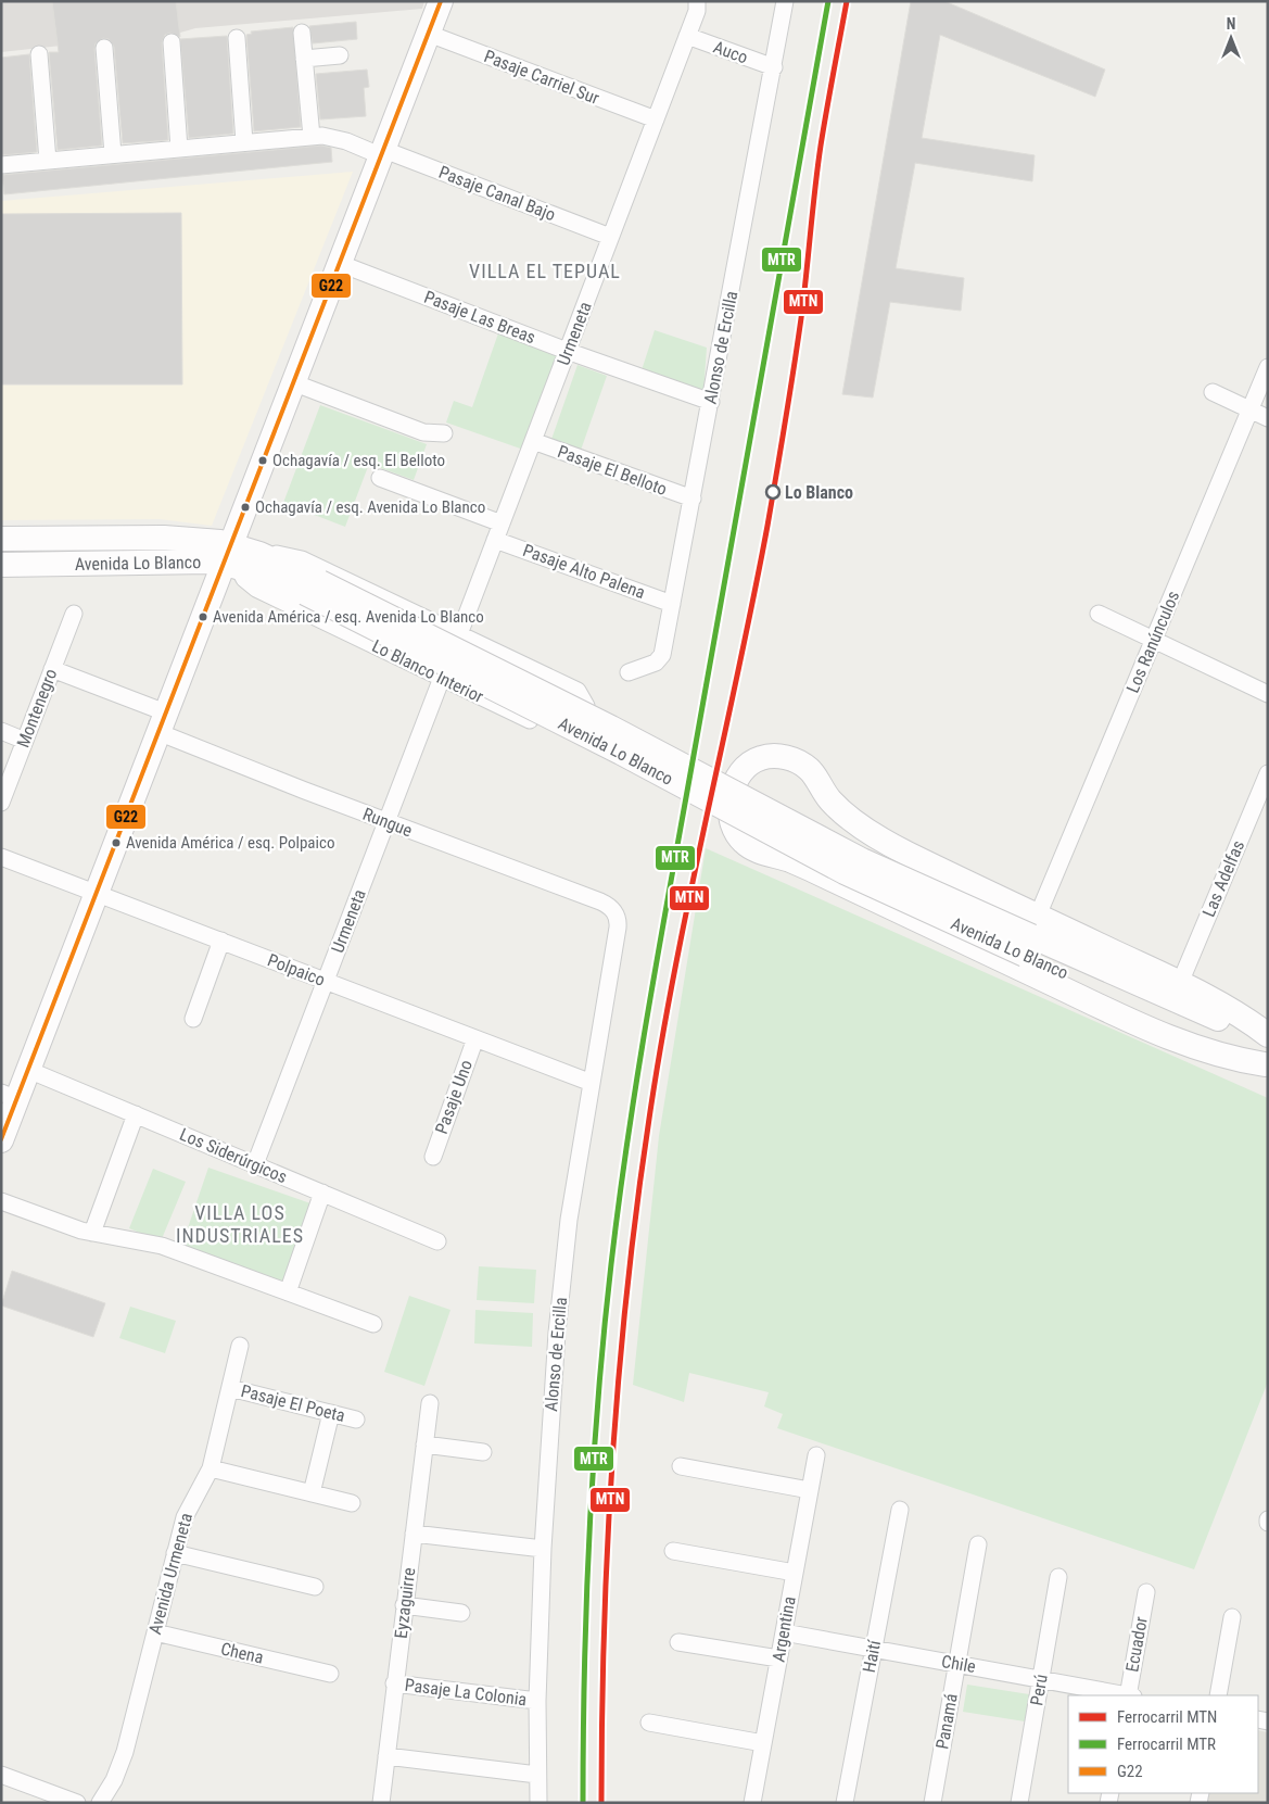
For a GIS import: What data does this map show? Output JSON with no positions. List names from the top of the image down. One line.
{"streets":{"main road":["Avenida Lo Blanco"],"street":["Auco","Pasaje Carriel Sur","Pasaje Canal Bajo","Pasaje Las Breas","Urmeneta","Alonso de Ercilla","Pasaje El Belloto","Pasaje Alto Palena","Los Ranúnculos","Lo Blanco Interior","Montenegro","Rungue","Las Adelfas","Polpaico","Pasaje Uno","Los Siderúrgicos","Pasaje El Poeta","Avenida Urmeneta","Eyzaguirre","Argentina","Ecuador","Chena","Haití","Chile","Perú","Pasaje La Colonia","Panamá"]},"crossings":[["Auco","Urmeneta"],["Auco","Alonso de Ercilla"],["Pasaje Carriel Sur","Urmeneta"],["Pasaje Canal Bajo","Urmeneta"],["Pasaje Las Breas","Urmeneta"],["Pasaje Las Breas","Alonso de Ercilla"],["Urmeneta","Pasaje El Belloto"],["Urmeneta","Pasaje Alto Palena"],["Urmeneta","Lo Blanco Interior"],["Urmeneta","Rungue"],["Urmeneta","Polpaico"],["Urmeneta","Los Siderúrgicos"],["Alonso de Ercilla","Pasaje El Belloto"],["Alonso de Ercilla","Pasaje Alto Palena"],["Alonso de Ercilla","Rungue"],["Alonso de Ercilla","Polpaico"],["Alonso de Ercilla","Pasaje La Colonia"],["Avenida Lo Blanco","Los Ranúnculos"],["Avenida Lo Blanco","Lo Blanco Interior"],["Montenegro","Rungue"],["Polpaico","Pasaje Uno"],["Pasaje El Poeta","Avenida Urmeneta"],["Avenida Urmeneta","Chena"],["Eyzaguirre","Pasaje La Colonia"],["Argentina","Chile"],["Haití","Chile"],["Chile","Perú"],["Chile","Panamá"]],"districts":["VILLA EL TEPUAL","VILLA LOS INDUSTRIALES"],"places":["Ochagavía / esq. El Belloto","Lo Blanco","Ochagavía / esq. Avenida Lo Blanco","Avenida América / esq. Avenida Lo Blanco","Avenida América / esq. Polpaico"],"lines":["rail line MTN","rail line MTR","transit line G22"],"legend":["Ferrocarril MTN","Ferrocarril MTR","G22"],"north":"top"}
